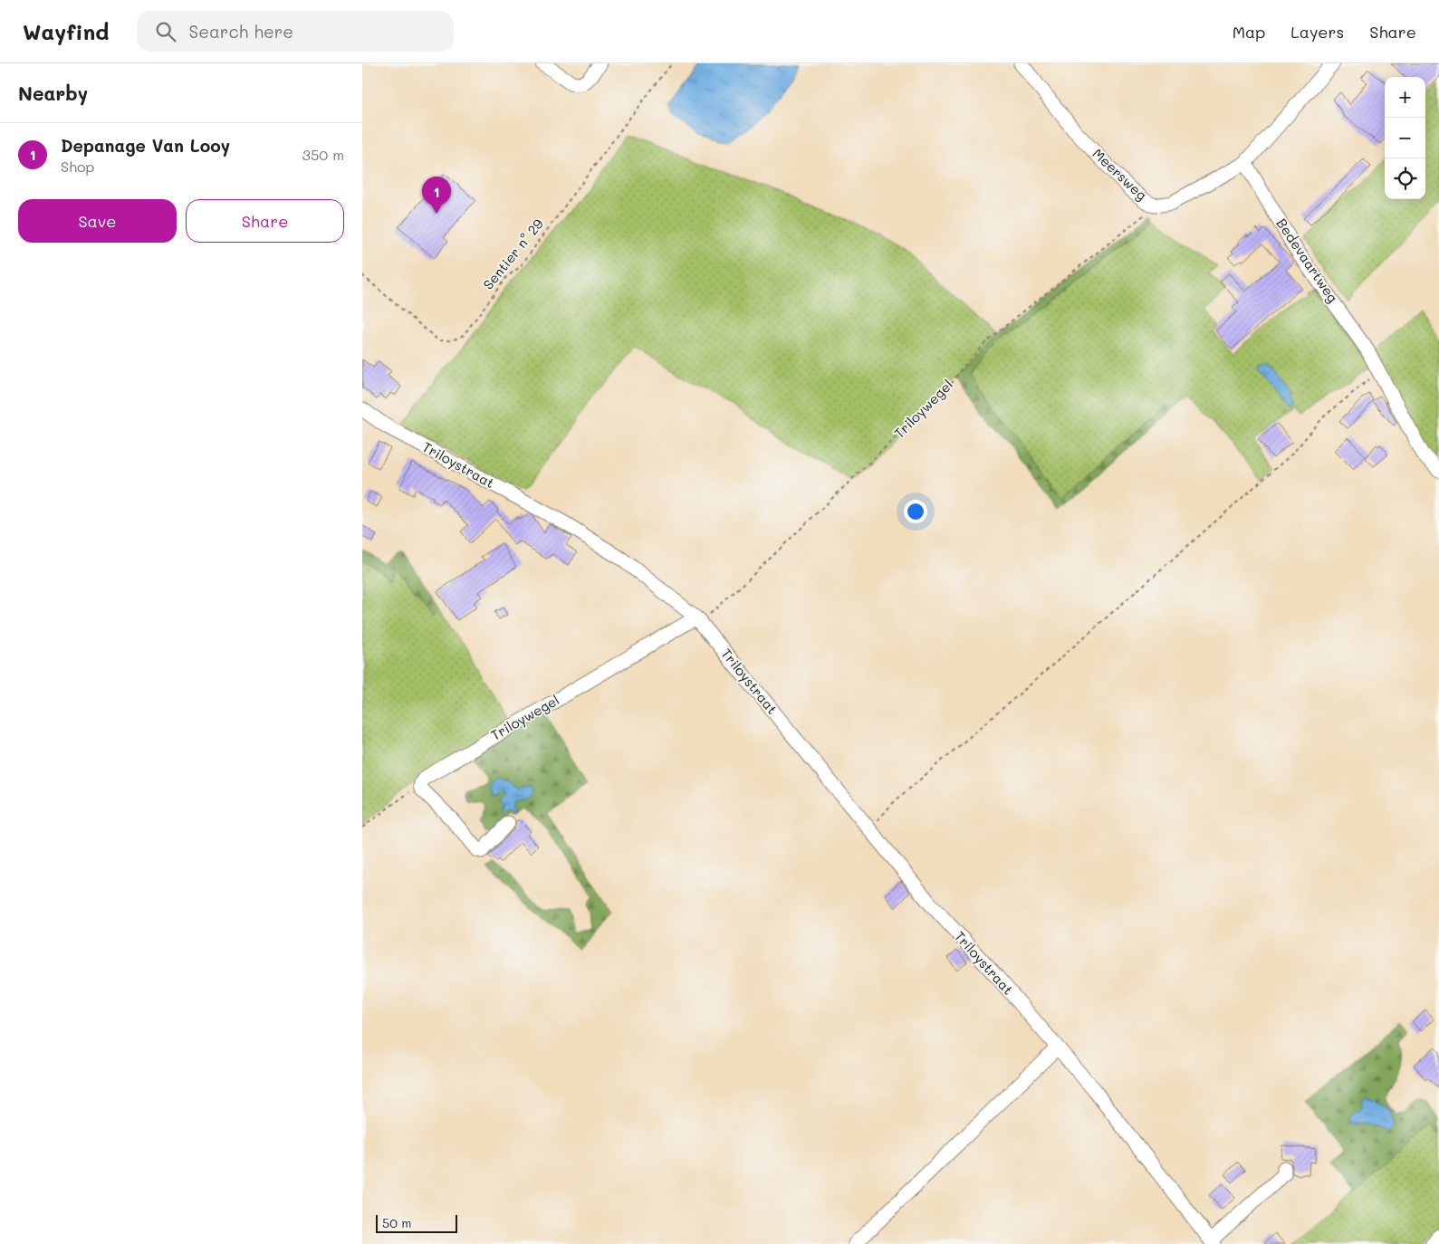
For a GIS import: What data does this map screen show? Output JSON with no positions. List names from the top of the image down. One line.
{"streets":{"street":["Meersweg","Bedevaartweg","Triloywegel","Triloystraat"],"path":["Sentier n° 29"]},"crossings":[["Meersweg","Bedevaartweg"],["Meersweg","Triloywegel"],["Triloywegel","Triloystraat"]],"scale_bar":"50 m","page":{"header":"Wayfind","search":"Search here","nav":["Map","Layers","Share"],"heading":"Nearby","map_buttons":["+","−"],"list":[{"mark":"1","name":"Depanage Van Looy","note":"Shop","value":"350 m"}],"pins":"1","buttons":["Save","Share"],"scale":"50 m"}}
